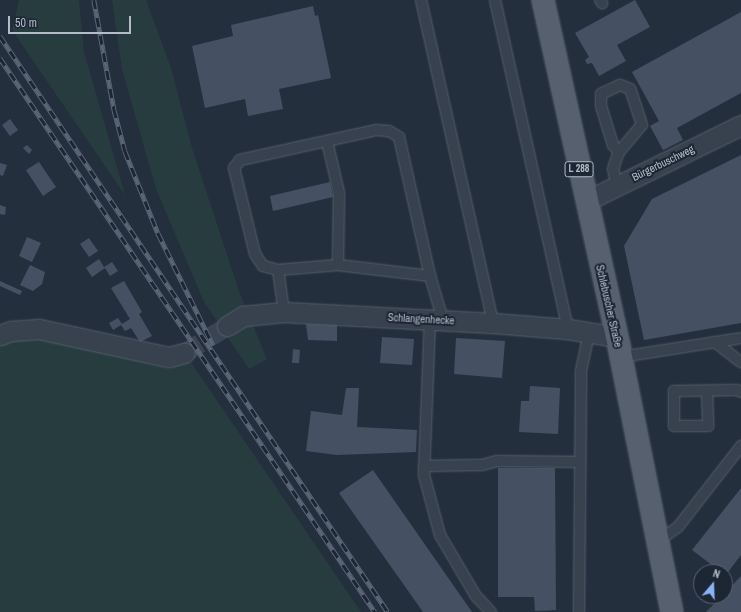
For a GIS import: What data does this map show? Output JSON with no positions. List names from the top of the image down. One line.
{"streets":{"main road":["L 288","Schlebuscher Straße"],"street":["Bürgerbuschweg","Schlangenhecke"]},"crossings":[["Bürgerbuschweg","Schlebuscher Straße"],["Schlebuscher Straße","Schlangenhecke"]],"scale_bar":"50 m","north":"top"}
